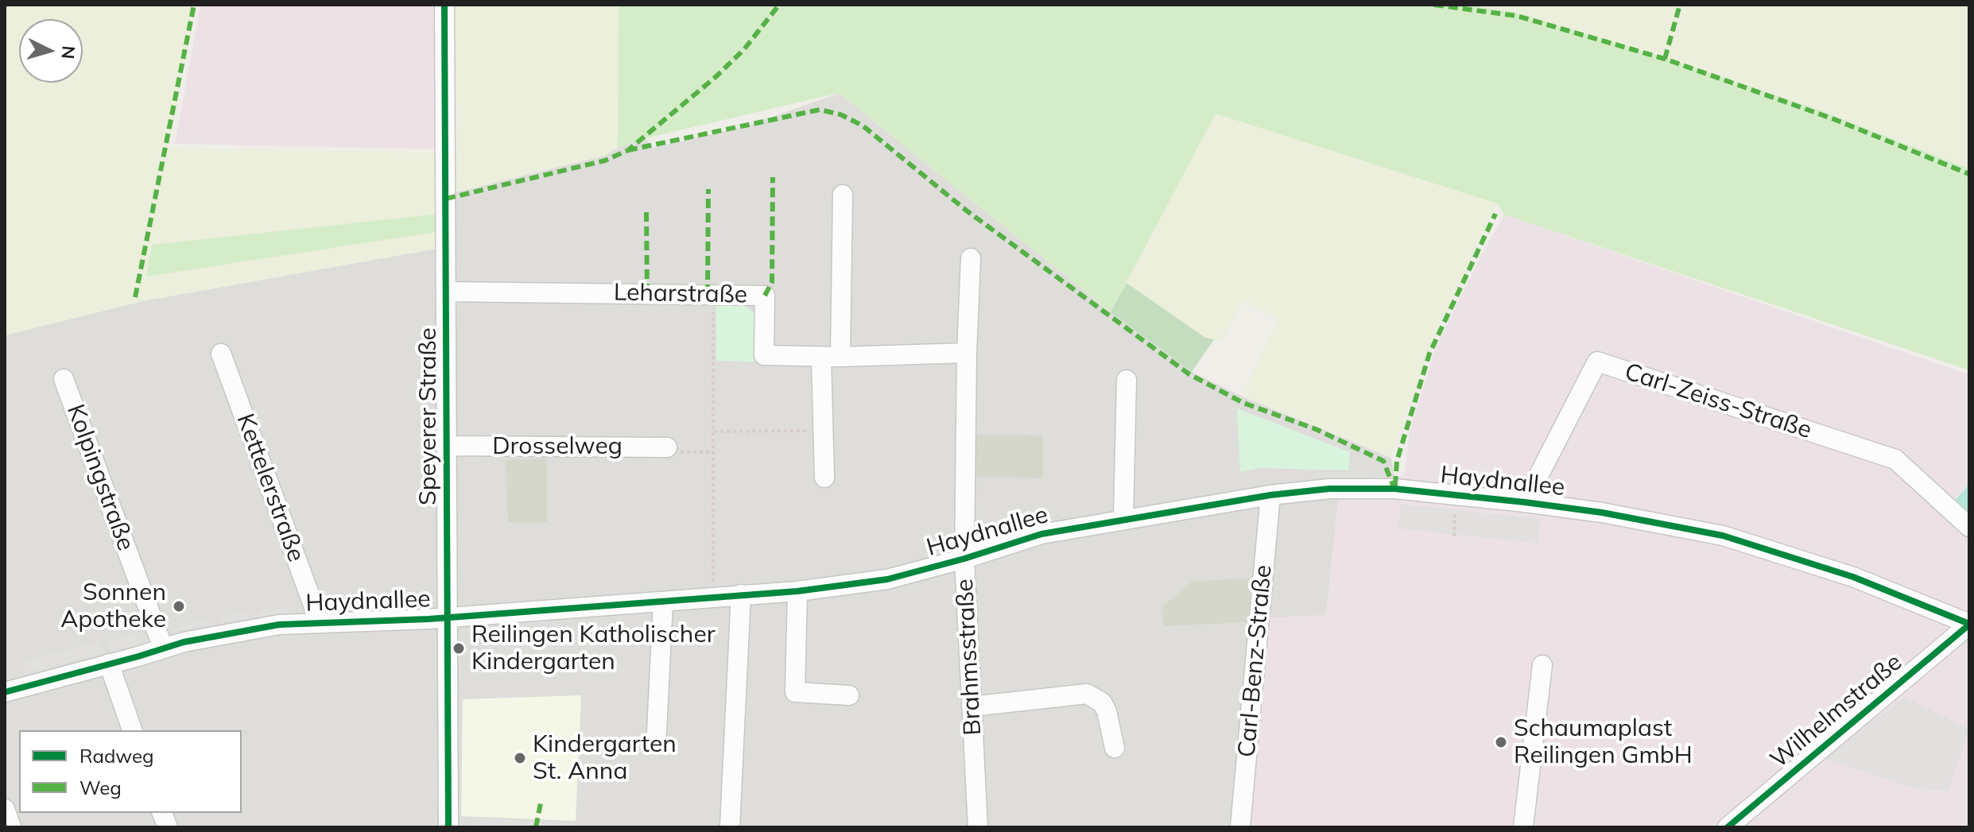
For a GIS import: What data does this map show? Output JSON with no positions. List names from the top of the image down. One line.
{"streets":{"street":["Leharstraße","Carl-Zeiss-Straße","Speyerer Straße","Drosselweg","Kolpingstraße","Haydnallee","Kettelerstraße","Brahmsstraße","Carl-Benz-Straße","Wilhelmstraße"]},"crossings":[["Leharstraße","Speyerer Straße"],["Leharstraße","Brahmsstraße"],["Carl-Zeiss-Straße","Haydnallee"],["Speyerer Straße","Drosselweg"],["Speyerer Straße","Haydnallee"],["Kolpingstraße","Haydnallee"],["Haydnallee","Kettelerstraße"],["Haydnallee","Brahmsstraße"],["Haydnallee","Carl-Benz-Straße"],["Haydnallee","Wilhelmstraße"]],"places":["Sonnen Apotheke","Reilingen Katholischer Kindergarten","Schaumaplast Reilingen GmbH","Kindergarten St. Anna"],"legend":["Radweg","Weg"],"north":"right"}
